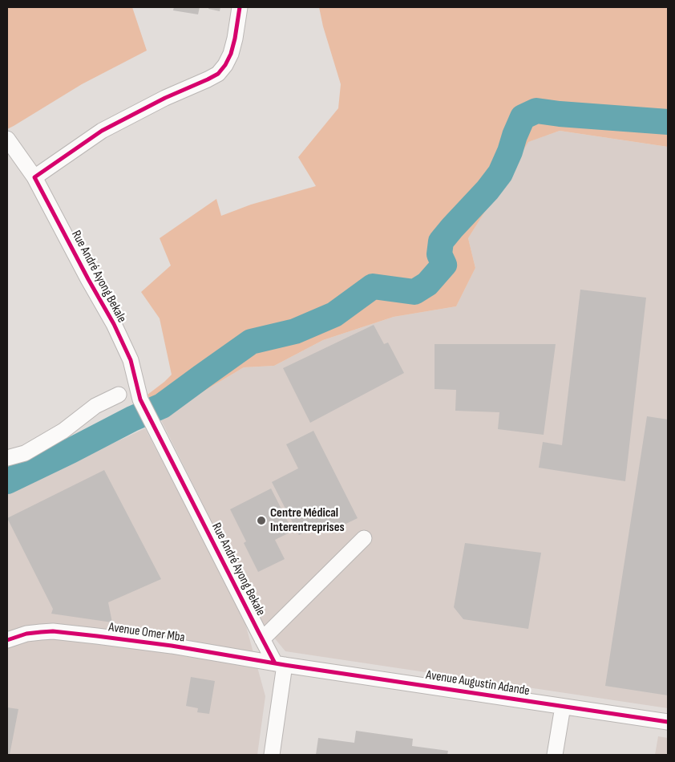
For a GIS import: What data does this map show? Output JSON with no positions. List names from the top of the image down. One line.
{"streets":{"street":["Rue André Ayong Bekale","Avenue Omer Mba","Avenue Augustin Adande"]},"crossings":[["Rue André Ayong Bekale","Avenue Omer Mba"],["Rue André Ayong Bekale","Avenue Augustin Adande"],["Avenue Omer Mba","Avenue Augustin Adande"]],"places":["Centre Médical Interentreprises"]}
